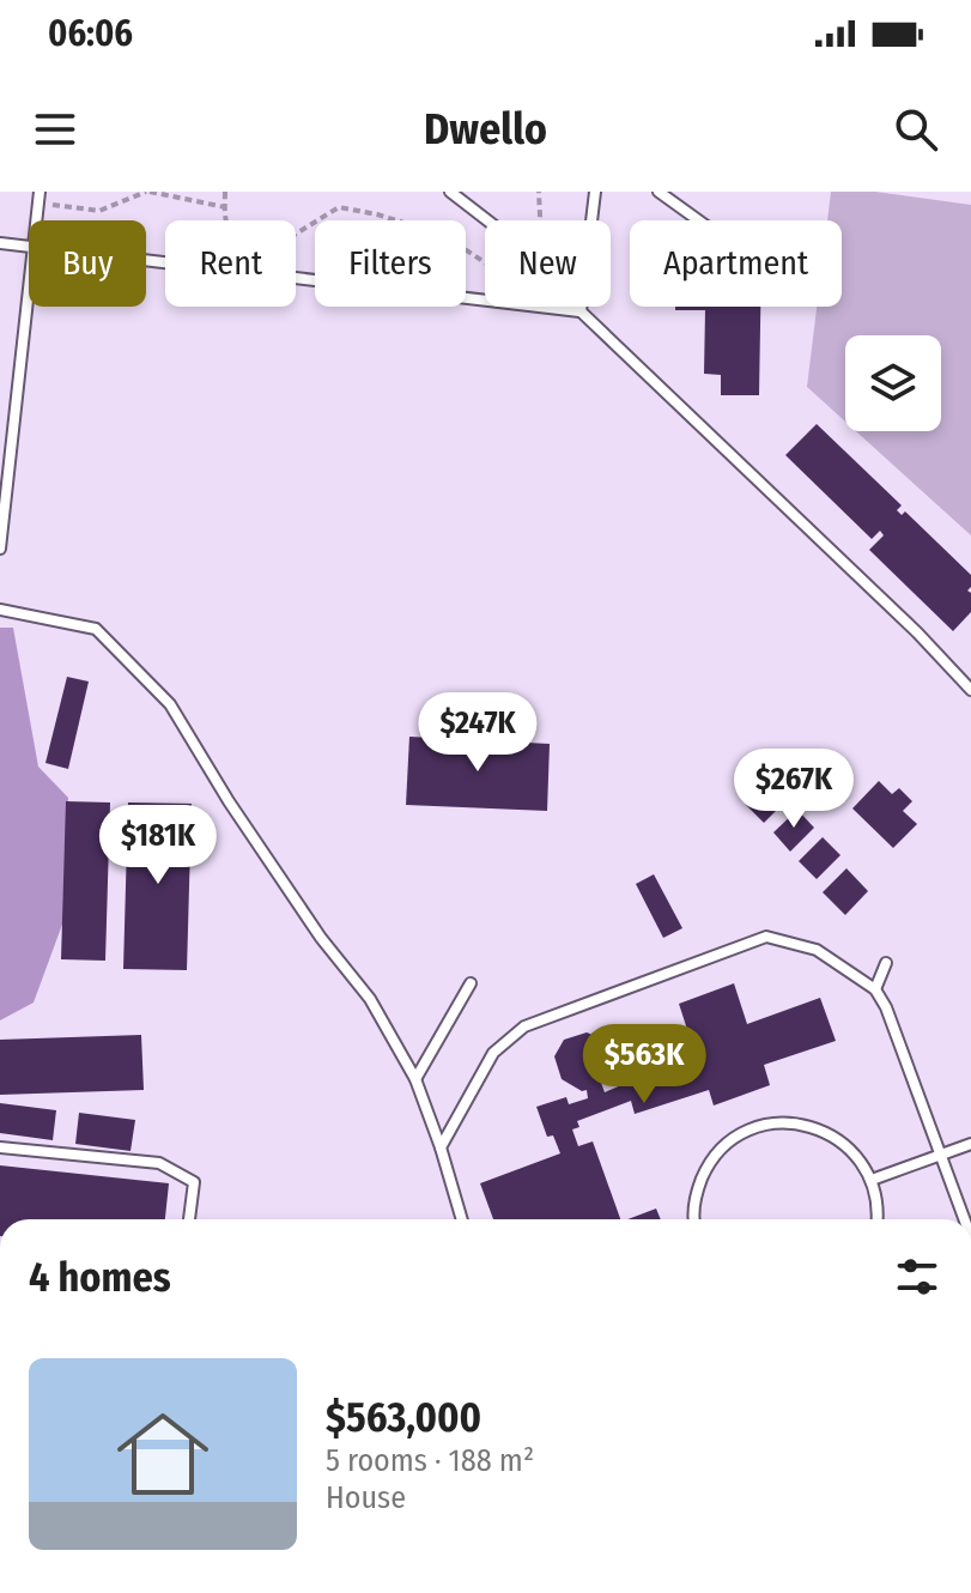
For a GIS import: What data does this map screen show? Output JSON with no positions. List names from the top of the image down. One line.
{"page":{"status":"06:06","header":"Dwello","chip":["Buy","Rent","Filters","New","Apartment"],"price":["$247K","$267K","$181K","$563K"],"heading":"4 homes","list":[{"name":"$563,000","note":"5 rooms · 188 m² · House"}]}}
